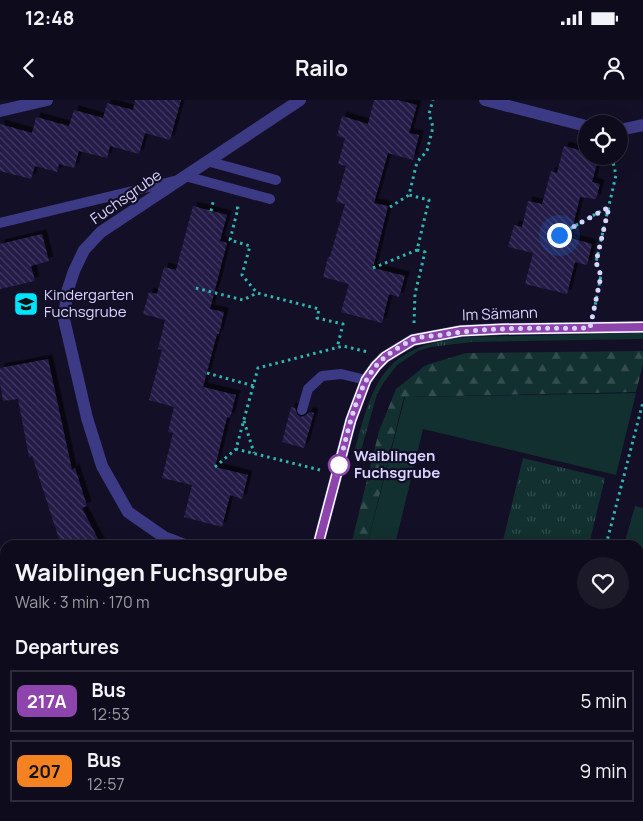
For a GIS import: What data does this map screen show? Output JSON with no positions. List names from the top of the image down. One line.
{"streets":{"street":["Fuchsgrube","Im Sämann"]},"places":{"school or university":["Kindergarten Fuchsgrube"],"other":["Waiblingen Fuchsgrube"]},"lines":["bus line 217A"],"page":{"status":"12:48","header":"Railo","heading":[["Waiblingen Fuchsgrube","Walk · 3 min · 170 m"],"Departures"],"list":[{"mark":"217A","name":"Bus","note":"12:53","value":"5 min"},{"mark":"207","name":"Bus","note":"12:57","value":"9 min"}]}}
